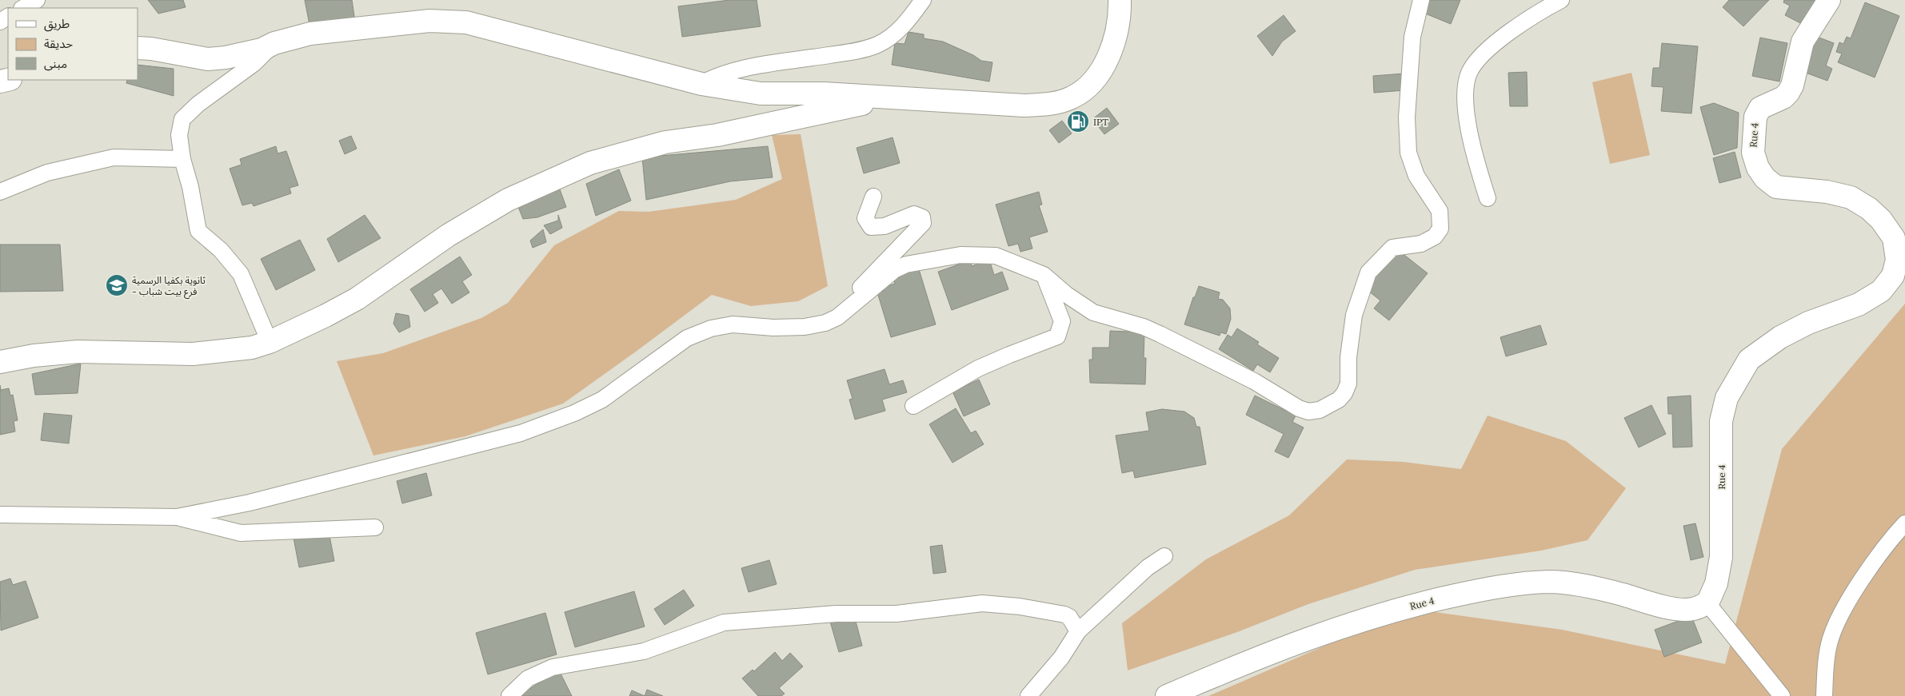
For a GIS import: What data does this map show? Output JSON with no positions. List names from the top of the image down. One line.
{"streets":{"street":["Rue 4"]},"places":{"fuel station":["IPT"],"school or university":["ثانوية بكفيا الرسمية - فرع بيت شباب"]},"legend":["طريق","حديقة","مبنى"]}
